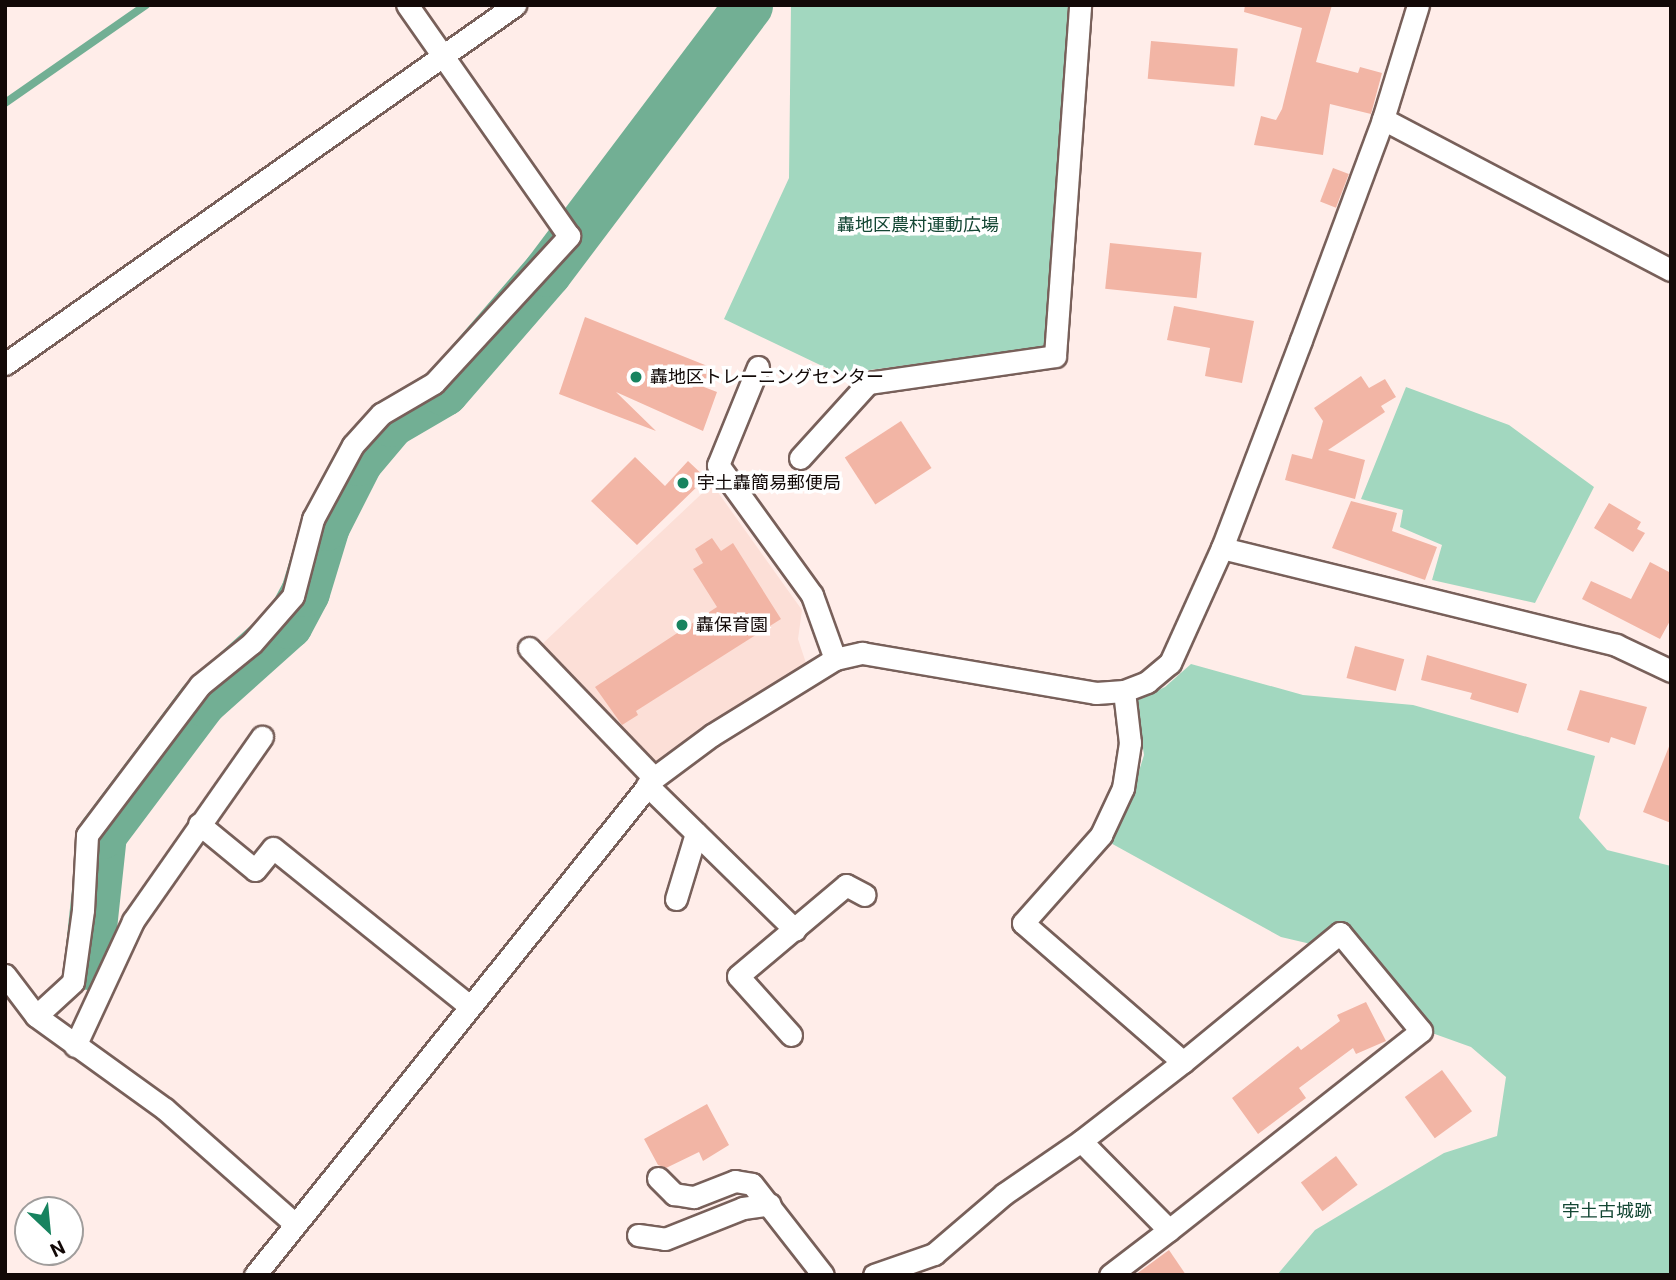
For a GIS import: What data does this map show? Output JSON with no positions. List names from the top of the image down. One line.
{"parks":["轟地区農村運動広場","宇土古城跡"],"places":["轟地区トレーニングセンター","宇土轟簡易郵便局","轟保育園"],"north":"bottom right"}
